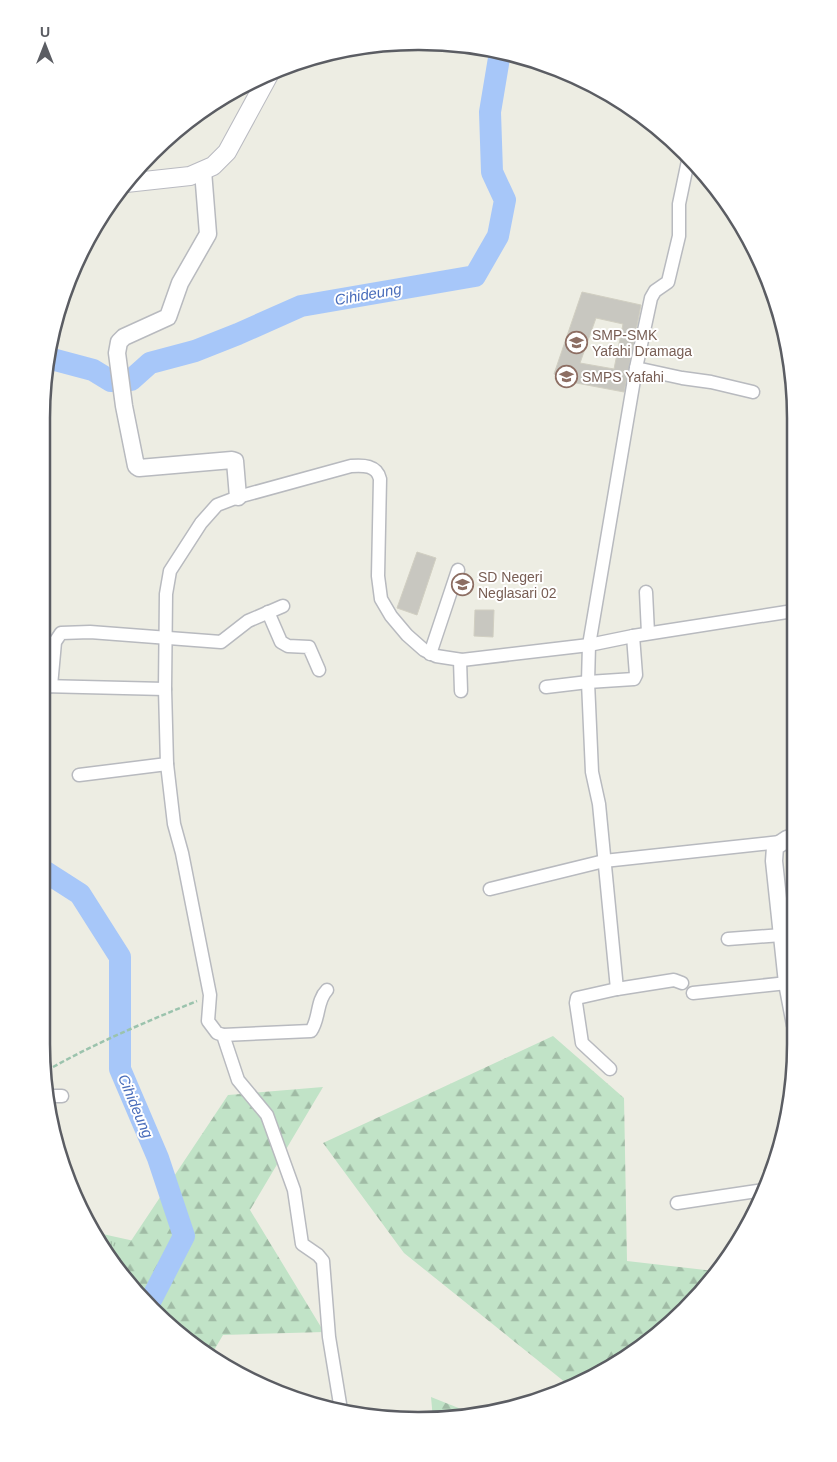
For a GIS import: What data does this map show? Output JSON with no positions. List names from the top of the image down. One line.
{"water":["Cihideung"],"places":{"school or university":["SMP-SMK Yafahi Dramaga","SMPS Yafahi","SD Negeri Neglasari 02"]},"north":"top"}
